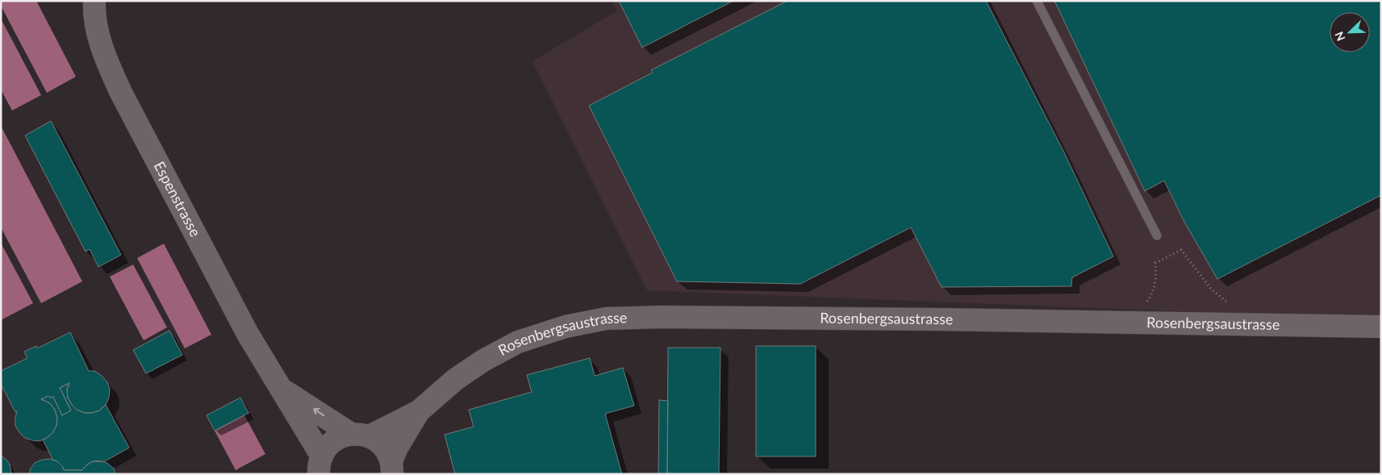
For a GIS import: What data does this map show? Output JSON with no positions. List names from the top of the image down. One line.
{"streets":{"street":["Espenstrasse","Rosenbergsaustrasse"]},"crossings":[["Espenstrasse","Rosenbergsaustrasse"]],"north":"bottom left"}
